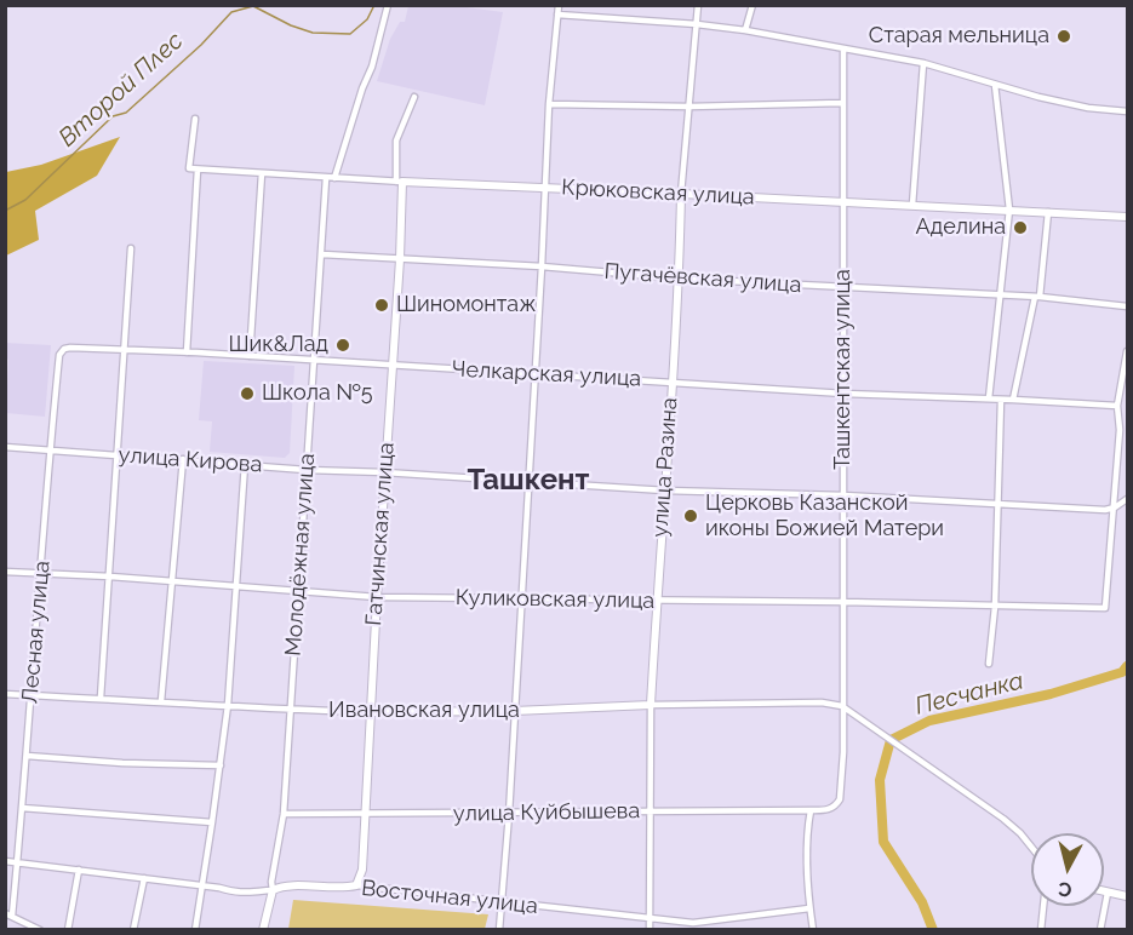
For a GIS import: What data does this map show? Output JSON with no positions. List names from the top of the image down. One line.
{"streets":{"street":["Крюковская улица","Пугачёвская улица","Ташкентская улица","Челкарская улица","улица Кирова","улица Разина","Гатчинская улица","Молодёжная улица","Куликовская улица","Лесная улица","Ивановская улица","улица Куйбышева","Восточная улица"]},"crossings":[["Крюковская улица","Ташкентская улица"],["Крюковская улица","улица Разина"],["Крюковская улица","Гатчинская улица"],["Крюковская улица","Молодёжная улица"],["Пугачёвская улица","Ташкентская улица"],["Пугачёвская улица","улица Разина"],["Пугачёвская улица","Гатчинская улица"],["Пугачёвская улица","Молодёжная улица"],["Ташкентская улица","Челкарская улица"],["Ташкентская улица","улица Кирова"],["Ташкентская улица","Куликовская улица"],["Ташкентская улица","Ивановская улица"],["Ташкентская улица","улица Куйбышева"],["Челкарская улица","улица Разина"],["Челкарская улица","Гатчинская улица"],["Челкарская улица","Молодёжная улица"],["Челкарская улица","Лесная улица"],["улица Кирова","улица Разина"],["улица Кирова","Гатчинская улица"],["улица Кирова","Молодёжная улица"],["улица Кирова","Куликовская улица"],["улица Кирова","Лесная улица"],["улица Разина","Куликовская улица"],["улица Разина","Ивановская улица"],["улица Разина","улица Куйбышева"],["улица Разина","Восточная улица"],["Гатчинская улица","Куликовская улица"],["Гатчинская улица","Ивановская улица"],["Гатчинская улица","улица Куйбышева"],["Гатчинская улица","Восточная улица"],["Молодёжная улица","Куликовская улица"],["Молодёжная улица","Ивановская улица"],["Молодёжная улица","улица Куйбышева"],["Молодёжная улица","Восточная улица"],["Куликовская улица","Лесная улица"],["Лесная улица","Ивановская улица"],["Лесная улица","Восточная улица"]],"districts":["Ташкент"],"water":["Второй Плес","Песчанка"],"places":["Старая мельница","Аделина","Шиномонтаж","Шик&Лад","Школа №5","Церковь Казанской иконы Божией Матери"],"north":"bottom"}
